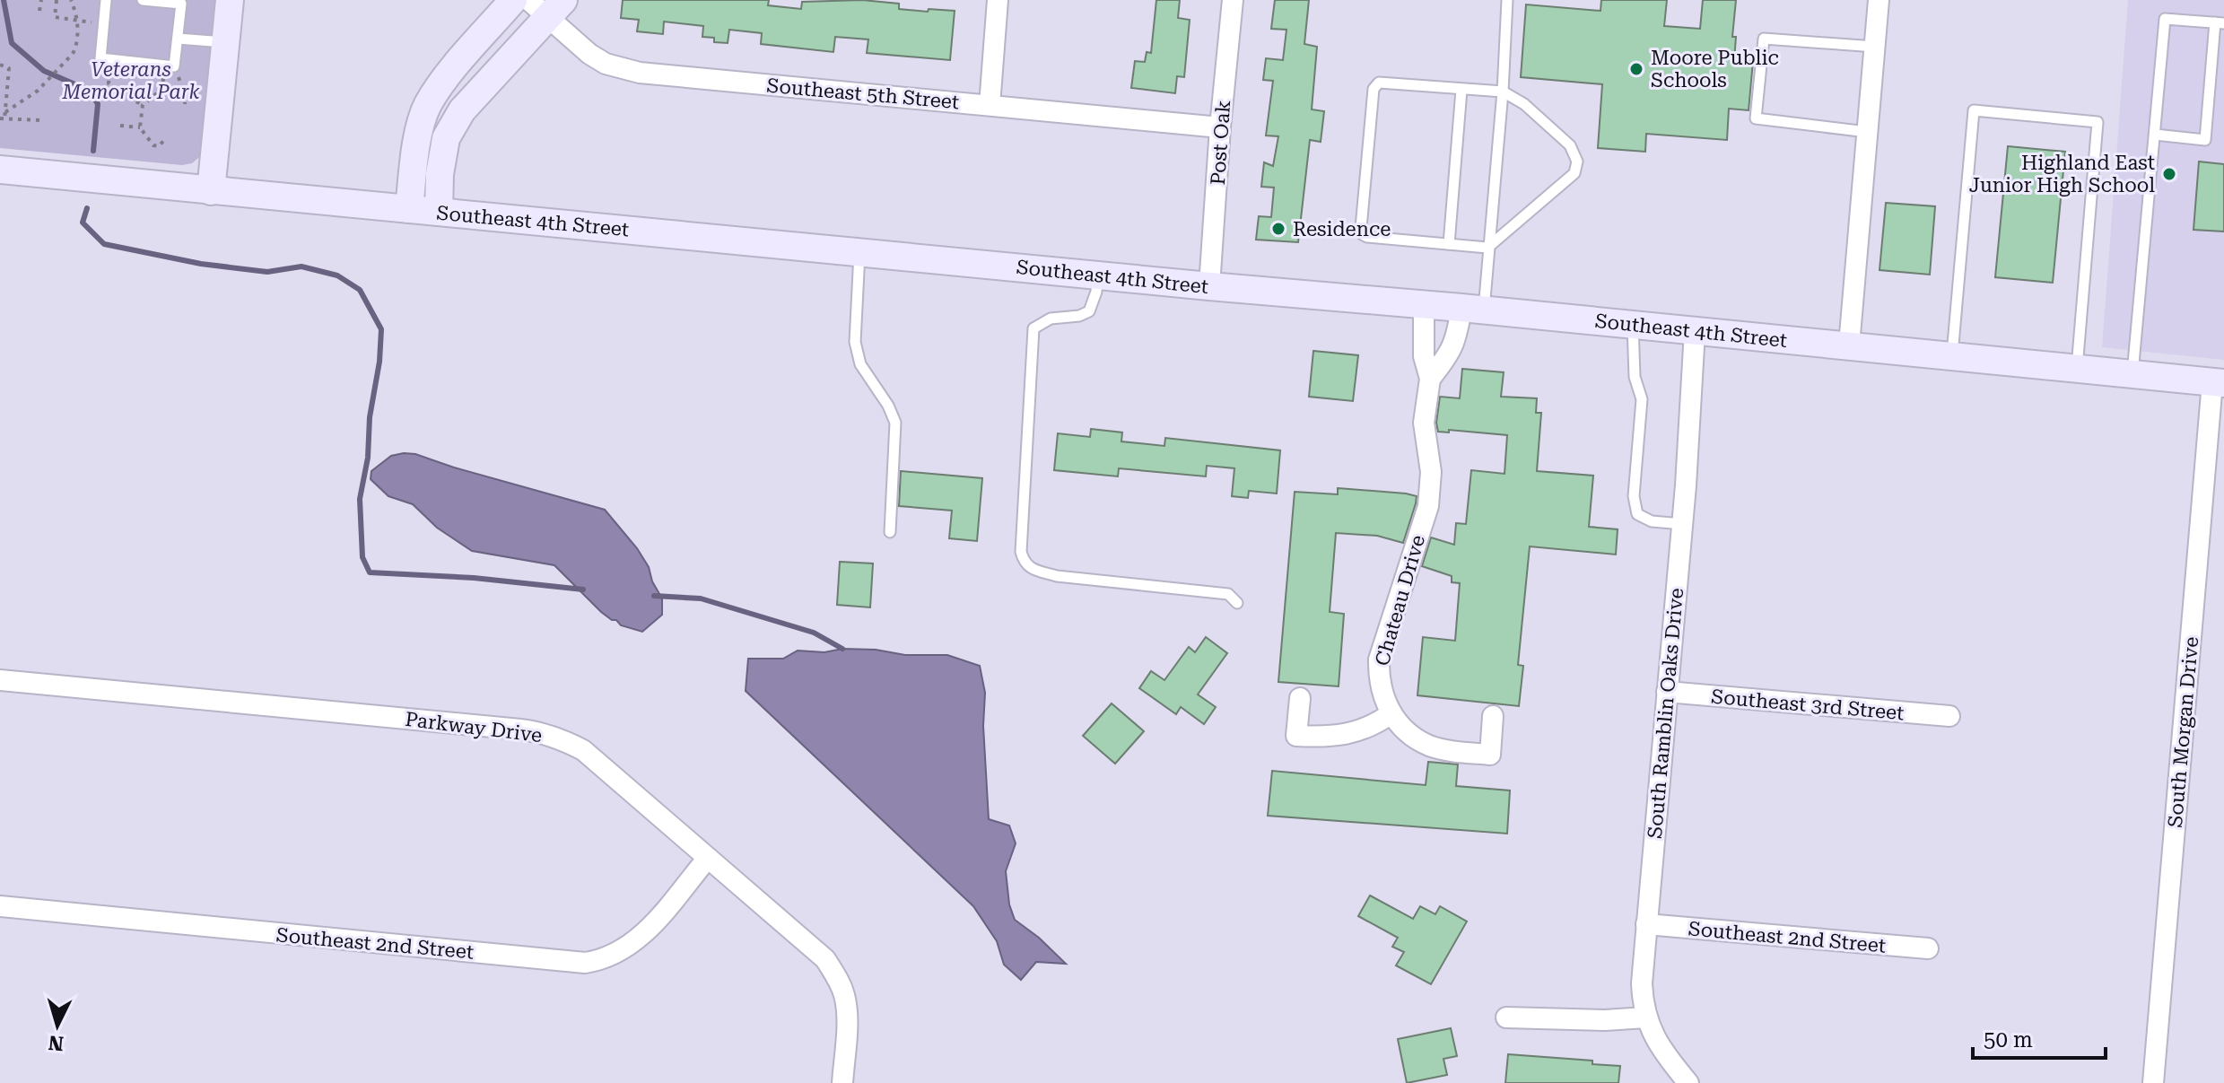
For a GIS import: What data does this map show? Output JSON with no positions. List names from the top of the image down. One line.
{"streets":{"main road":["Southeast 4th Street"],"street":["Southeast 5th Street","Post Oak","Chateau Drive","Southeast 3rd Street","South Ramblin Oaks Drive","Parkway Drive","South Morgan Drive","Southeast 2nd Street"]},"crossings":[["Southeast 5th Street","Post Oak"],["Post Oak","Southeast 4th Street"],["Southeast 4th Street","Chateau Drive"],["Southeast 4th Street","South Ramblin Oaks Drive"],["Southeast 4th Street","South Morgan Drive"],["Southeast 3rd Street","South Ramblin Oaks Drive"],["South Ramblin Oaks Drive","Southeast 2nd Street"],["Parkway Drive","Southeast 2nd Street"]],"parks":["Veterans Memorial Park"],"places":["Moore Public Schools","Highland East Junior High School","Residence"],"scale_bar":"50 m","north":"bottom"}
